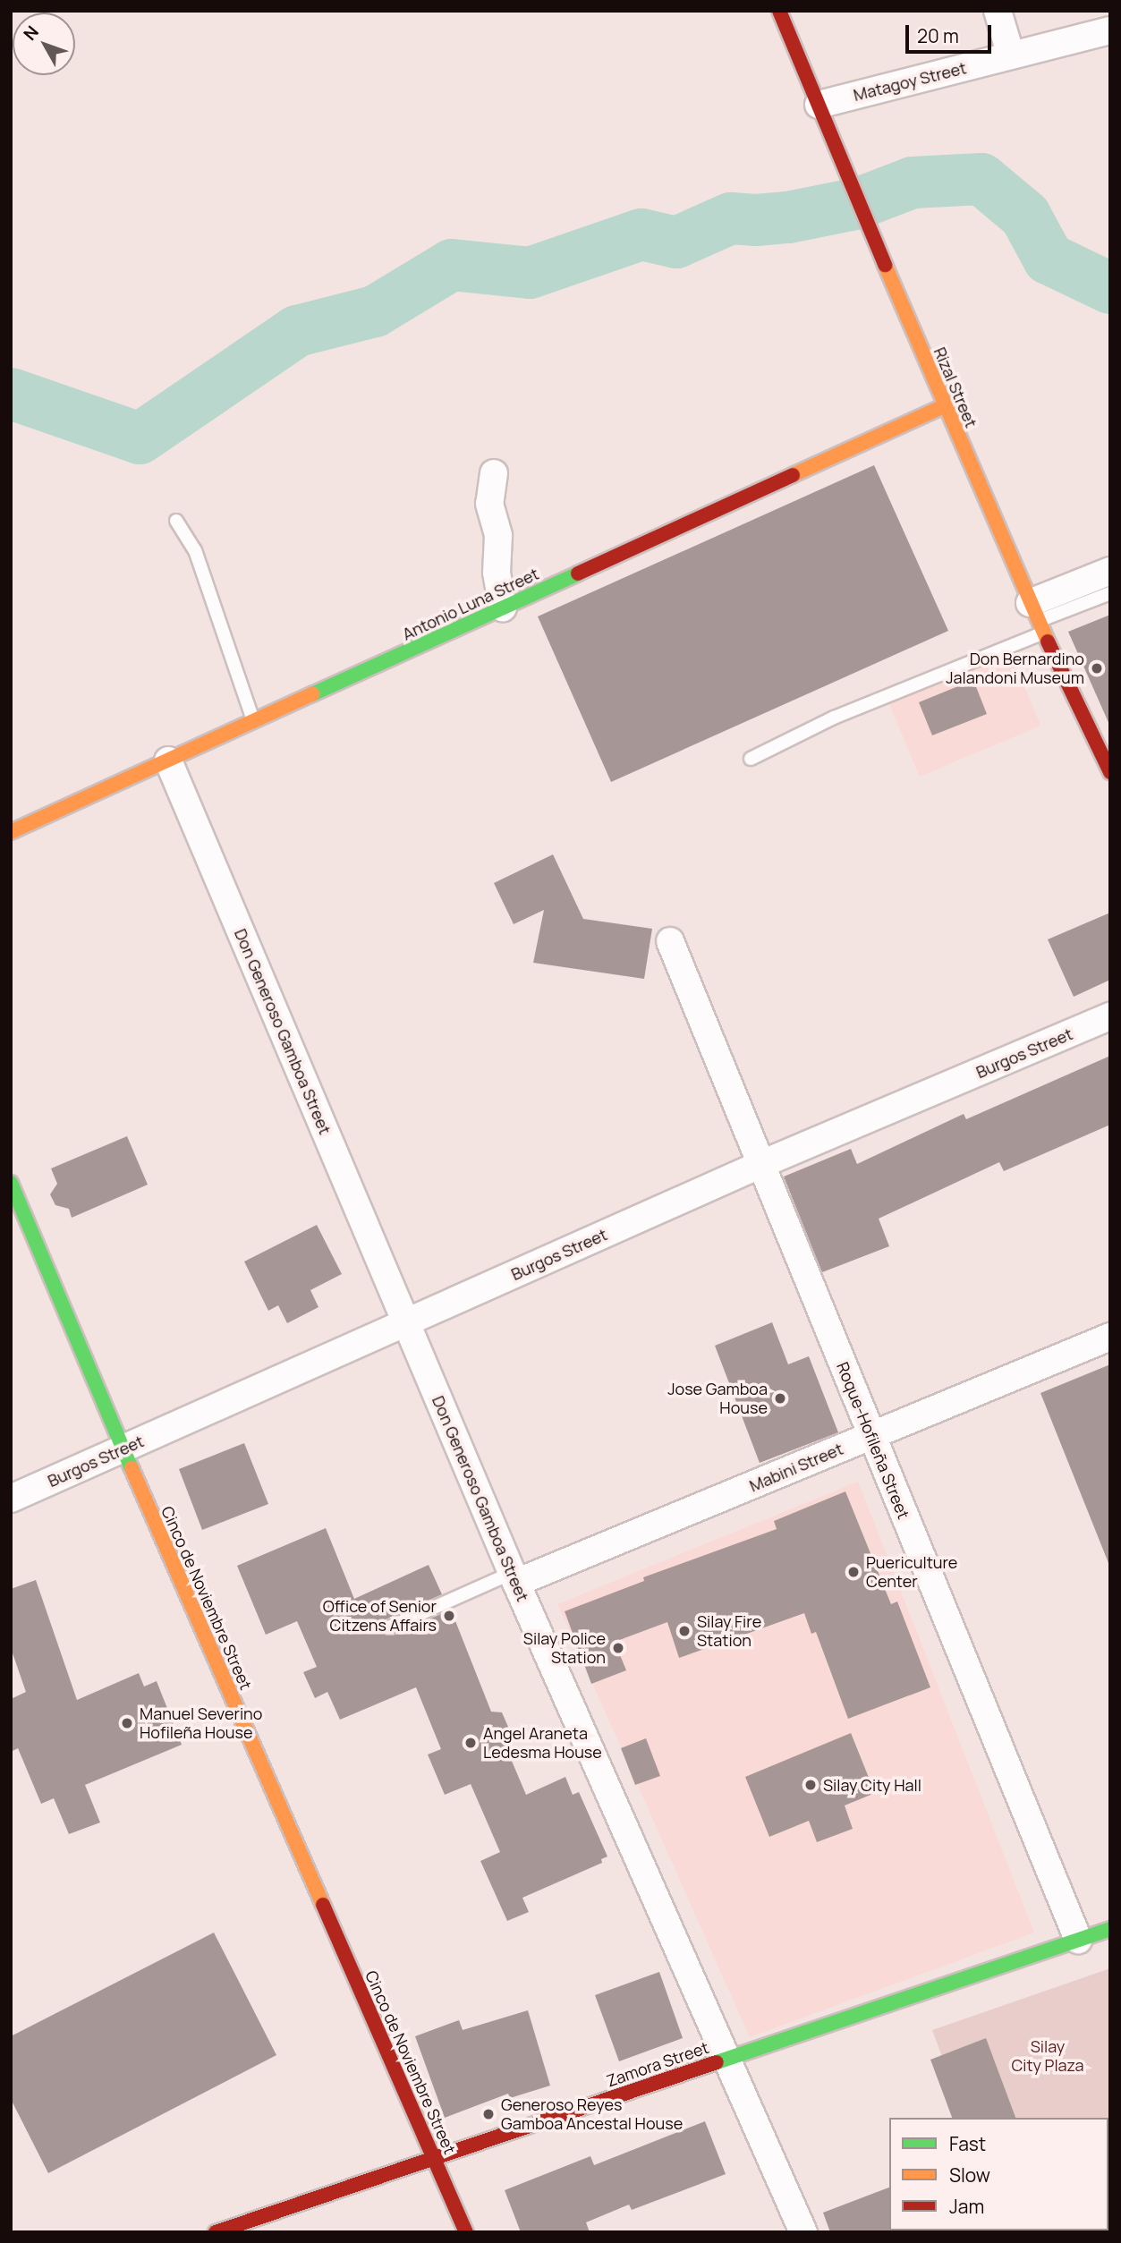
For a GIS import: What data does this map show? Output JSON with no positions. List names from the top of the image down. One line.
{"streets":{"street":["Matagoy Street","Rizal Street","Antonio Luna Street","Don Generoso Gamboa Street","Burgos Street","Roque-Hofileña Street","Mabini Street","Cinco de Noviembre Street","Zamora Street"]},"crossings":[["Matagoy Street","Rizal Street"],["Rizal Street","Antonio Luna Street"],["Antonio Luna Street","Don Generoso Gamboa Street"],["Don Generoso Gamboa Street","Burgos Street"],["Don Generoso Gamboa Street","Mabini Street"],["Don Generoso Gamboa Street","Zamora Street"],["Burgos Street","Roque-Hofileña Street"],["Burgos Street","Cinco de Noviembre Street"],["Roque-Hofileña Street","Mabini Street"],["Roque-Hofileña Street","Zamora Street"],["Cinco de Noviembre Street","Zamora Street"]],"parks":["Silay City Plaza"],"places":["Don Bernardino Jalandoni Museum","Jose Gamboa House","Puericulture Center","Office of Senior Citzens Affairs","Silay Fire Station","Silay Police Station","Manuel Severino Hofileña House","Angel Araneta Ledesma House","Silay City Hall","Generoso Reyes Gamboa Ancestal House"],"legend":["Fast","Slow","Jam"],"scale_bar":"20 m","north":"top left"}
